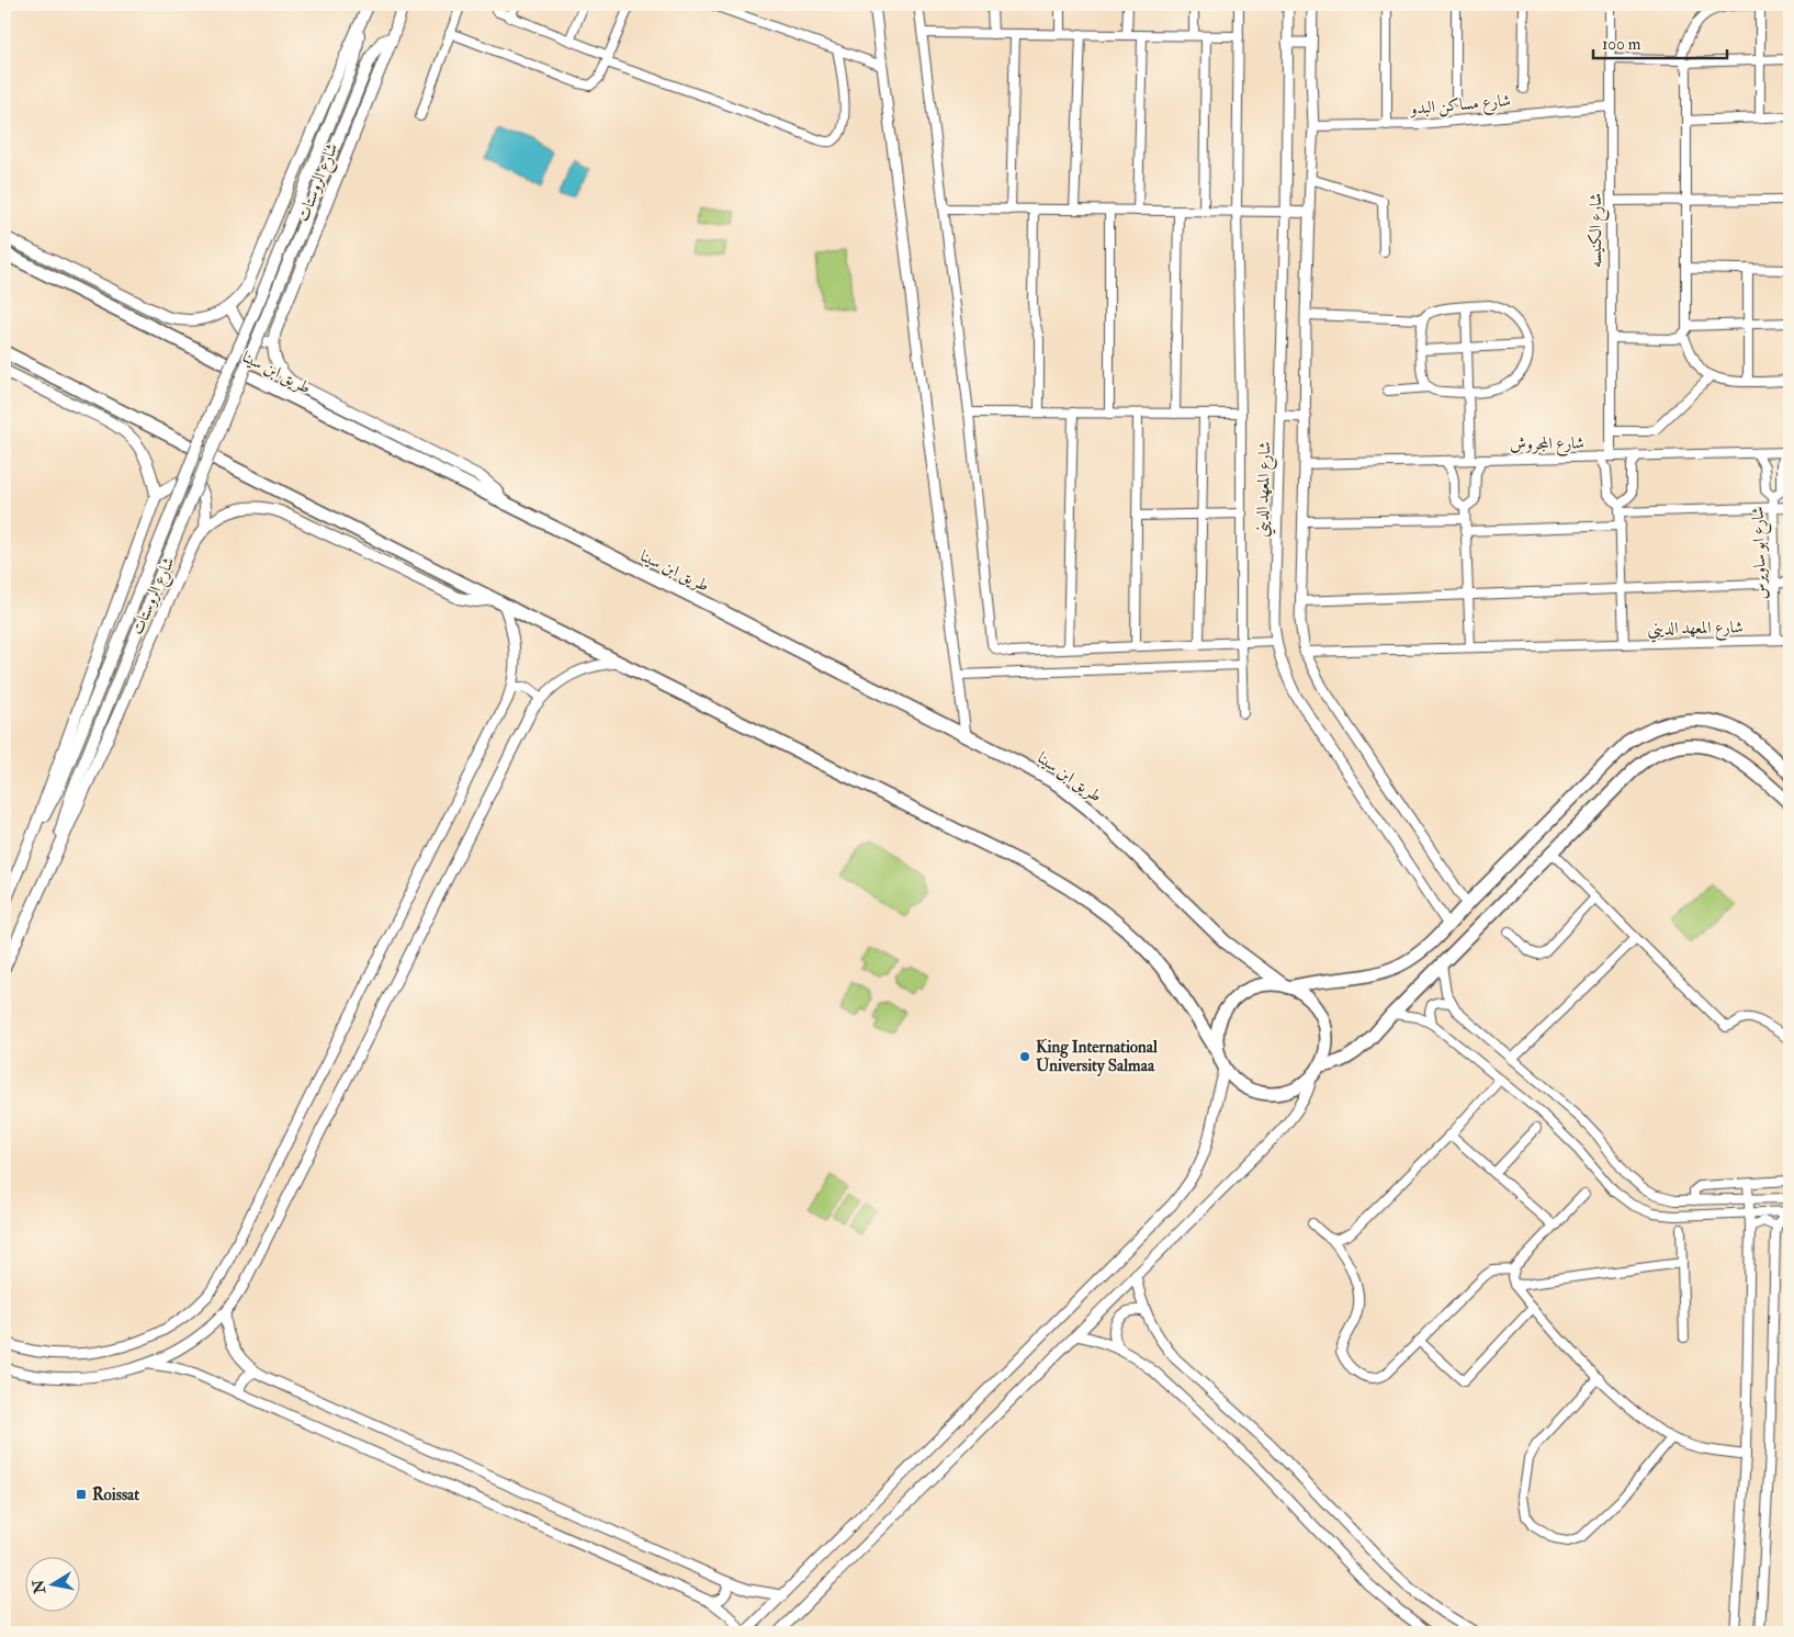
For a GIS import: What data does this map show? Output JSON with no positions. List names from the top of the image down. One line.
{"streets":{"main road":["شارع الروستات","طريق ابن سينا"],"street":["شارع مساكن البدو","شارع الكنيسه","شارع المجروش","شارع المعهد الديني","شارع ابو ساويرس"]},"crossings":[["شارع مساكن البدو","شارع الكنيسه"],["شارع الكنيسه","شارع المجروش"],["شارع المجروش","شارع ابو ساويرس"],["شارع المعهد الديني","شارع ابو ساويرس"]],"places":{"other":["King International University Salmaa"],"transit":["Roissat"]},"scale_bar":"100 m","north":"left"}
